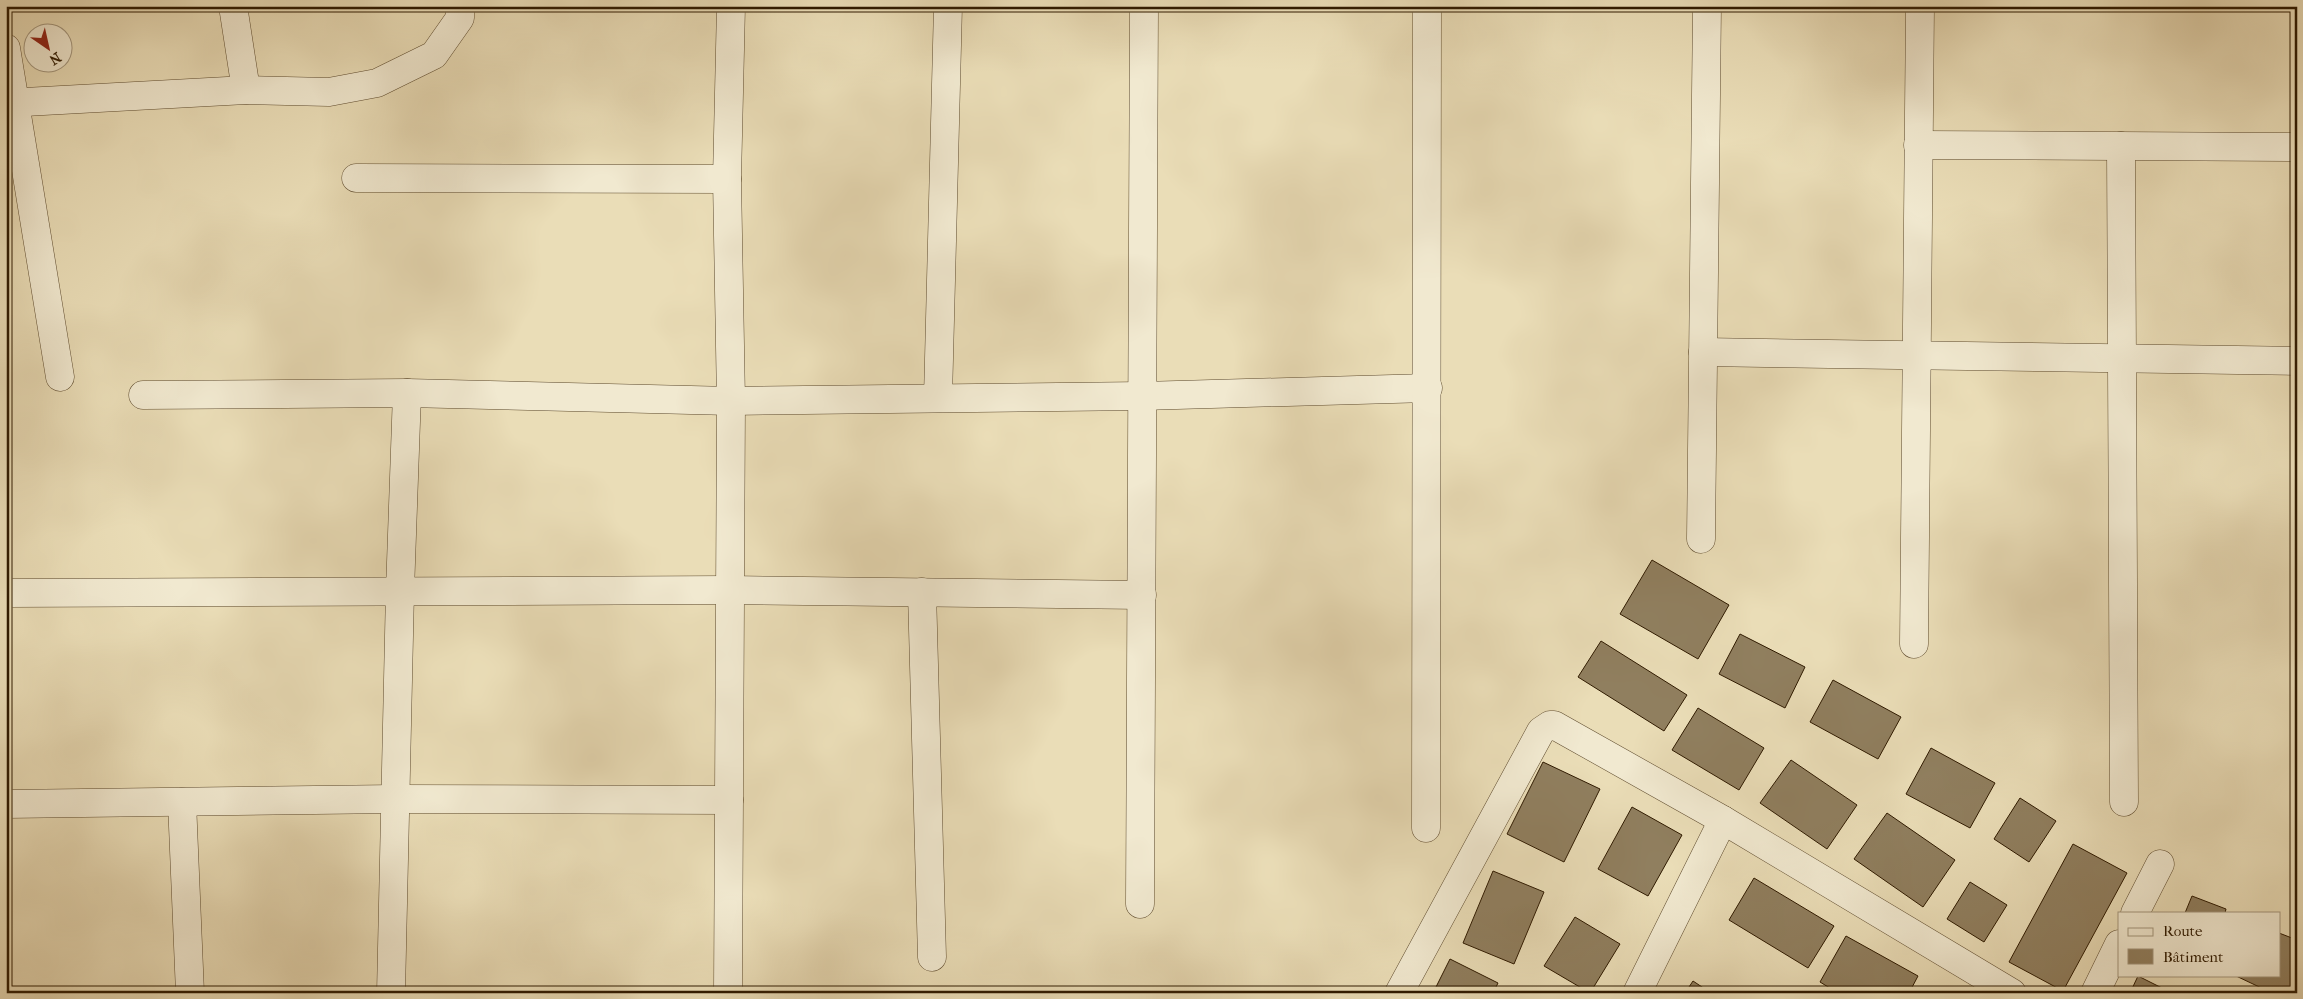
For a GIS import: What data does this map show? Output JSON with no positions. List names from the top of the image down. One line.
{"legend":["Route","Bâtiment"],"north":"bottom right"}
